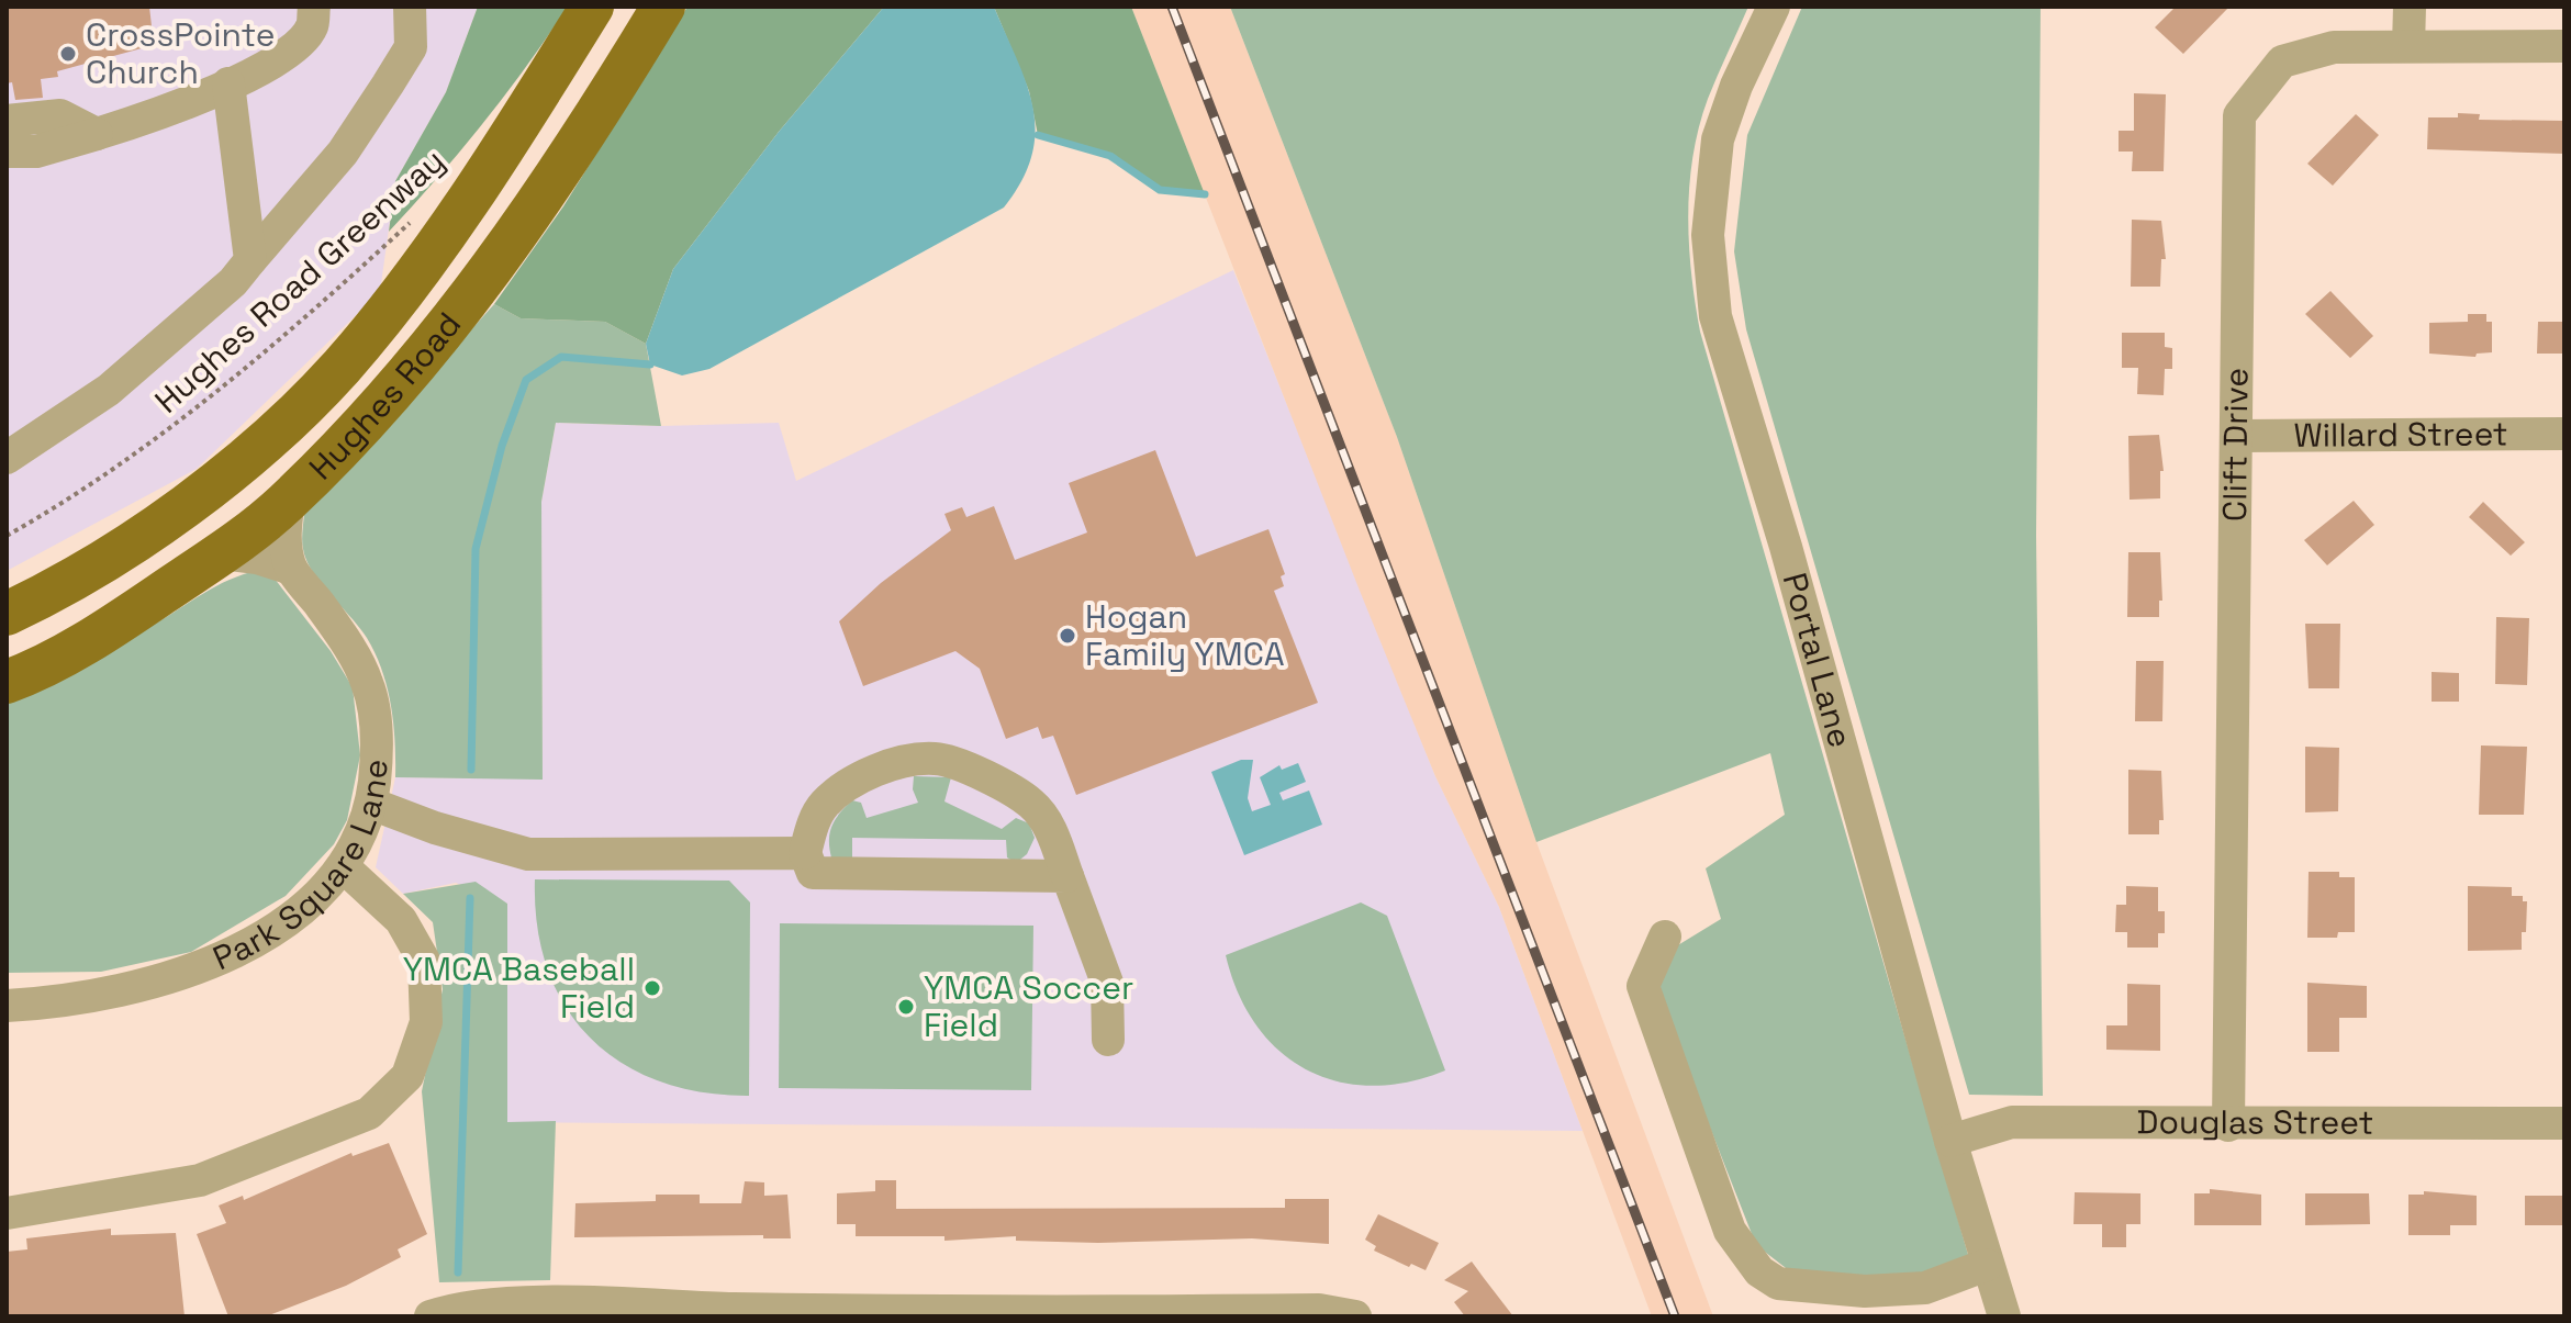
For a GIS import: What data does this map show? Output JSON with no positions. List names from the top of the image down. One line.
{"streets":{"main road":["Hughes Road"],"street":["Willard Street","Clift Drive","Portal Lane","Park Square Lane","Douglas Street"],"path":["Hughes Road Greenway"]},"crossings":[["Willard Street","Clift Drive"],["Clift Drive","Douglas Street"],["Portal Lane","Douglas Street"]],"places":["CrossPointe Church","Hogan Family YMCA","YMCA Baseball Field","YMCA Soccer Field"]}
